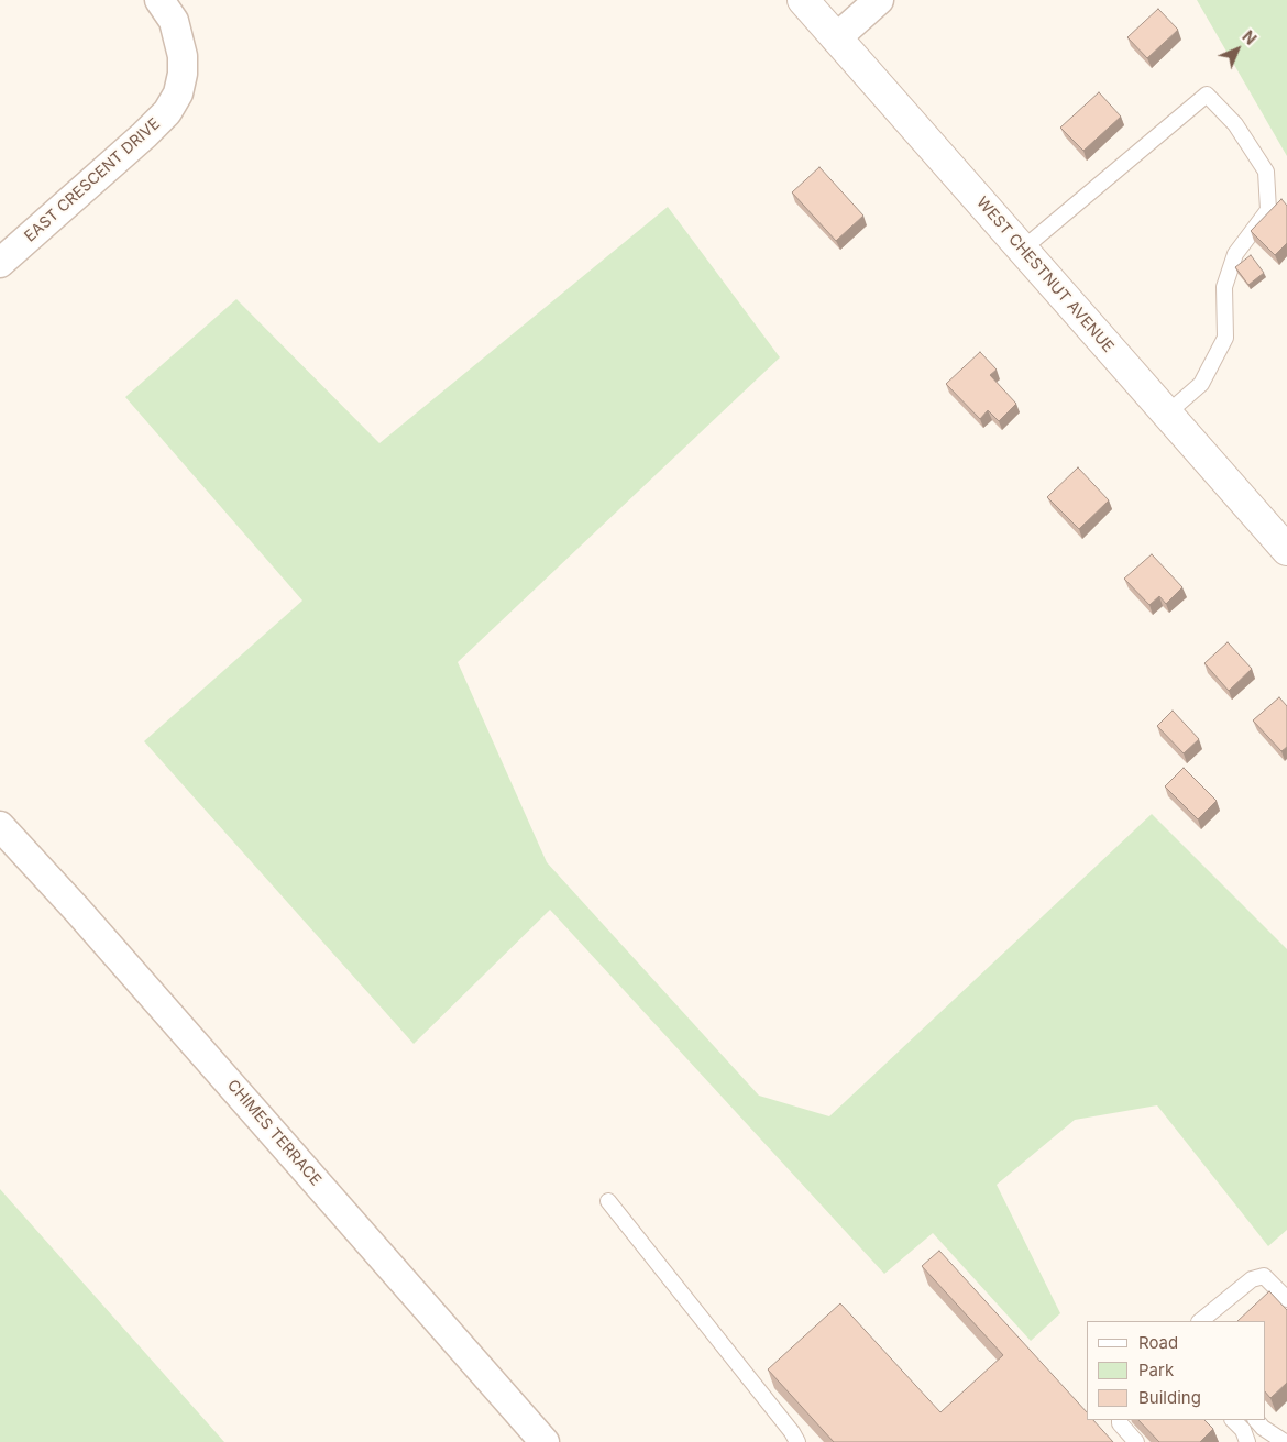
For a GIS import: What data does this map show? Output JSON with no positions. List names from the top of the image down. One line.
{"streets":{"street":["EAST CRESCENT DRIVE","WEST CHESTNUT AVENUE","CHIMES TERRACE"]},"legend":["Road","Park","Building"],"north":"top right"}
